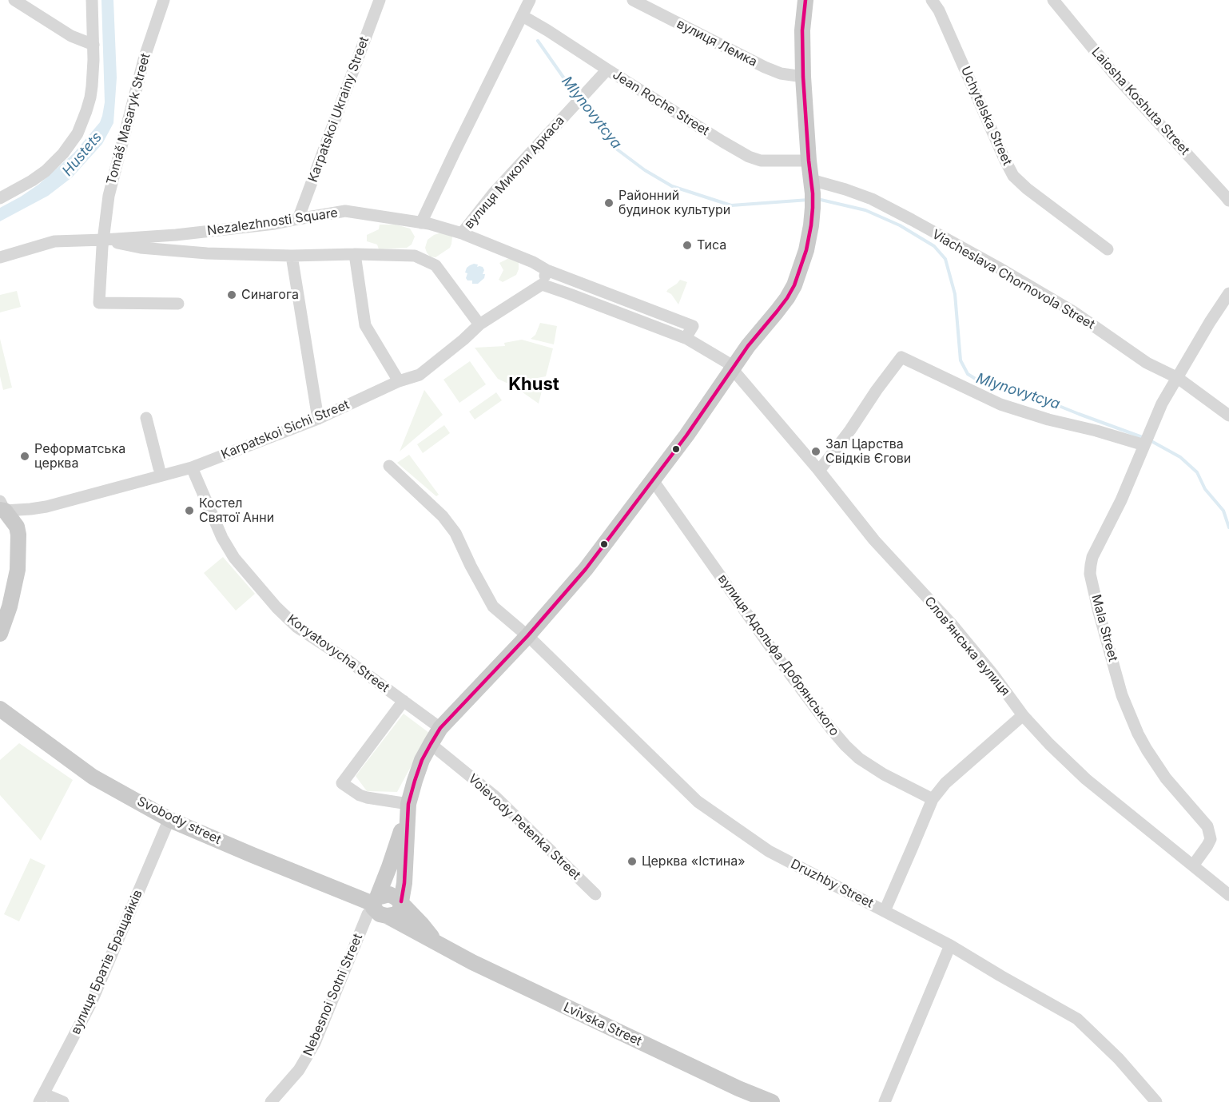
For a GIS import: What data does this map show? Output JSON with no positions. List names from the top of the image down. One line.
{"streets":{"main road":["Svobody street","Lvivska Street"],"street":["вулиця Лемка","Laiosha Koshuta Street","Jean Roche Street","Karpatskoi Ukrainy Street","Uchytelska Street","Tomáš Masaryk Street","вулиця Миколи Аркаса","Nezalezhnosti Square","Viacheslava Chornovola Street","Karpatskoi Sichi Street","Mala Street","Словʼянська вулиця","Koryatovycha Street","вулиця Адольфа Добрянського","Voievody Petenka Street","Druzhby Street","вулиця Братів Бращайків","Nebesnoi Sotni Street"]},"crossings":[["Jean Roche Street","вулиця Миколи Аркаса"],["Karpatskoi Ukrainy Street","Nezalezhnosti Square"],["Tomáš Masaryk Street","Nezalezhnosti Square"],["вулиця Миколи Аркаса","Nezalezhnosti Square"],["Nezalezhnosti Square","Karpatskoi Sichi Street"],["Viacheslava Chornovola Street","Mala Street"],["Karpatskoi Sichi Street","Koryatovycha Street"],["Mala Street","Словʼянська вулиця"],["Svobody street","вулиця Братів Бращайків"],["Svobody street","Nebesnoi Sotni Street"],["Svobody street","Lvivska Street"],["Nebesnoi Sotni Street","Lvivska Street"]],"districts":["Khust"],"water":["Mlynovytcya","Hustets"],"places":["Районний будинок культури","Тиса","Синагога","Зал Царства Свідків Єгови","Реформатська церква","Костел Святої Анни","Церква «Істина»"]}
